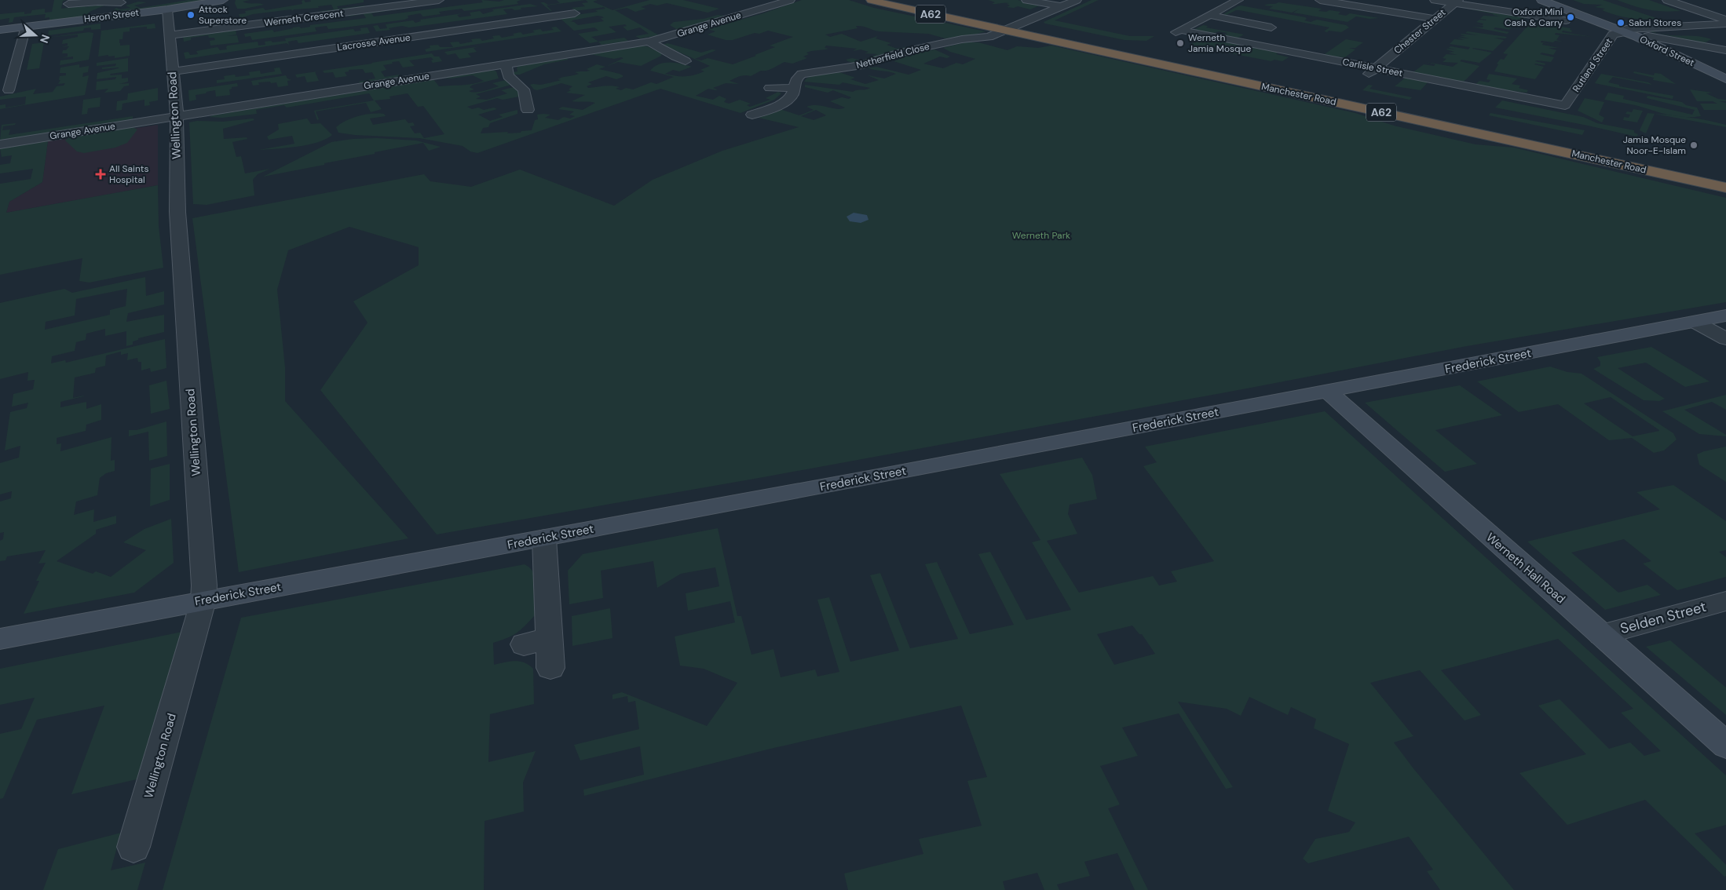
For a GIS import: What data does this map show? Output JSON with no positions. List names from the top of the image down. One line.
{"streets":{"highway":["A62","Manchester Road"],"main road":["Heron Street","Oxford Street","Frederick Street","Werneth Hall Road"],"street":["Werneth Crescent","Grange Avenue","Chester Street","Lacrosse Avenue","Netherfield Close","Rutland Street","Carlisle Street","Wellington Road","Selden Street"]},"crossings":[["A62","Netherfield Close"],["A62","Manchester Road"],["Heron Street","Wellington Road"],["Werneth Crescent","Wellington Road"],["Grange Avenue","Wellington Road"],["Chester Street","Carlisle Street"],["Lacrosse Avenue","Wellington Road"],["Oxford Street","Rutland Street"],["Netherfield Close","Manchester Road"],["Rutland Street","Carlisle Street"],["Wellington Road","Frederick Street"],["Frederick Street","Werneth Hall Road"],["Werneth Hall Road","Selden Street"]],"parks":["Werneth Park"],"places":{"other":["Attock Superstore","Oxford Mini Cash & Carry","Sabri Stores","Werneth Jamia Mosque","Jamia Mosque Noor-E-Islam"],"health":["All Saints Hospital"]},"north":"right"}
